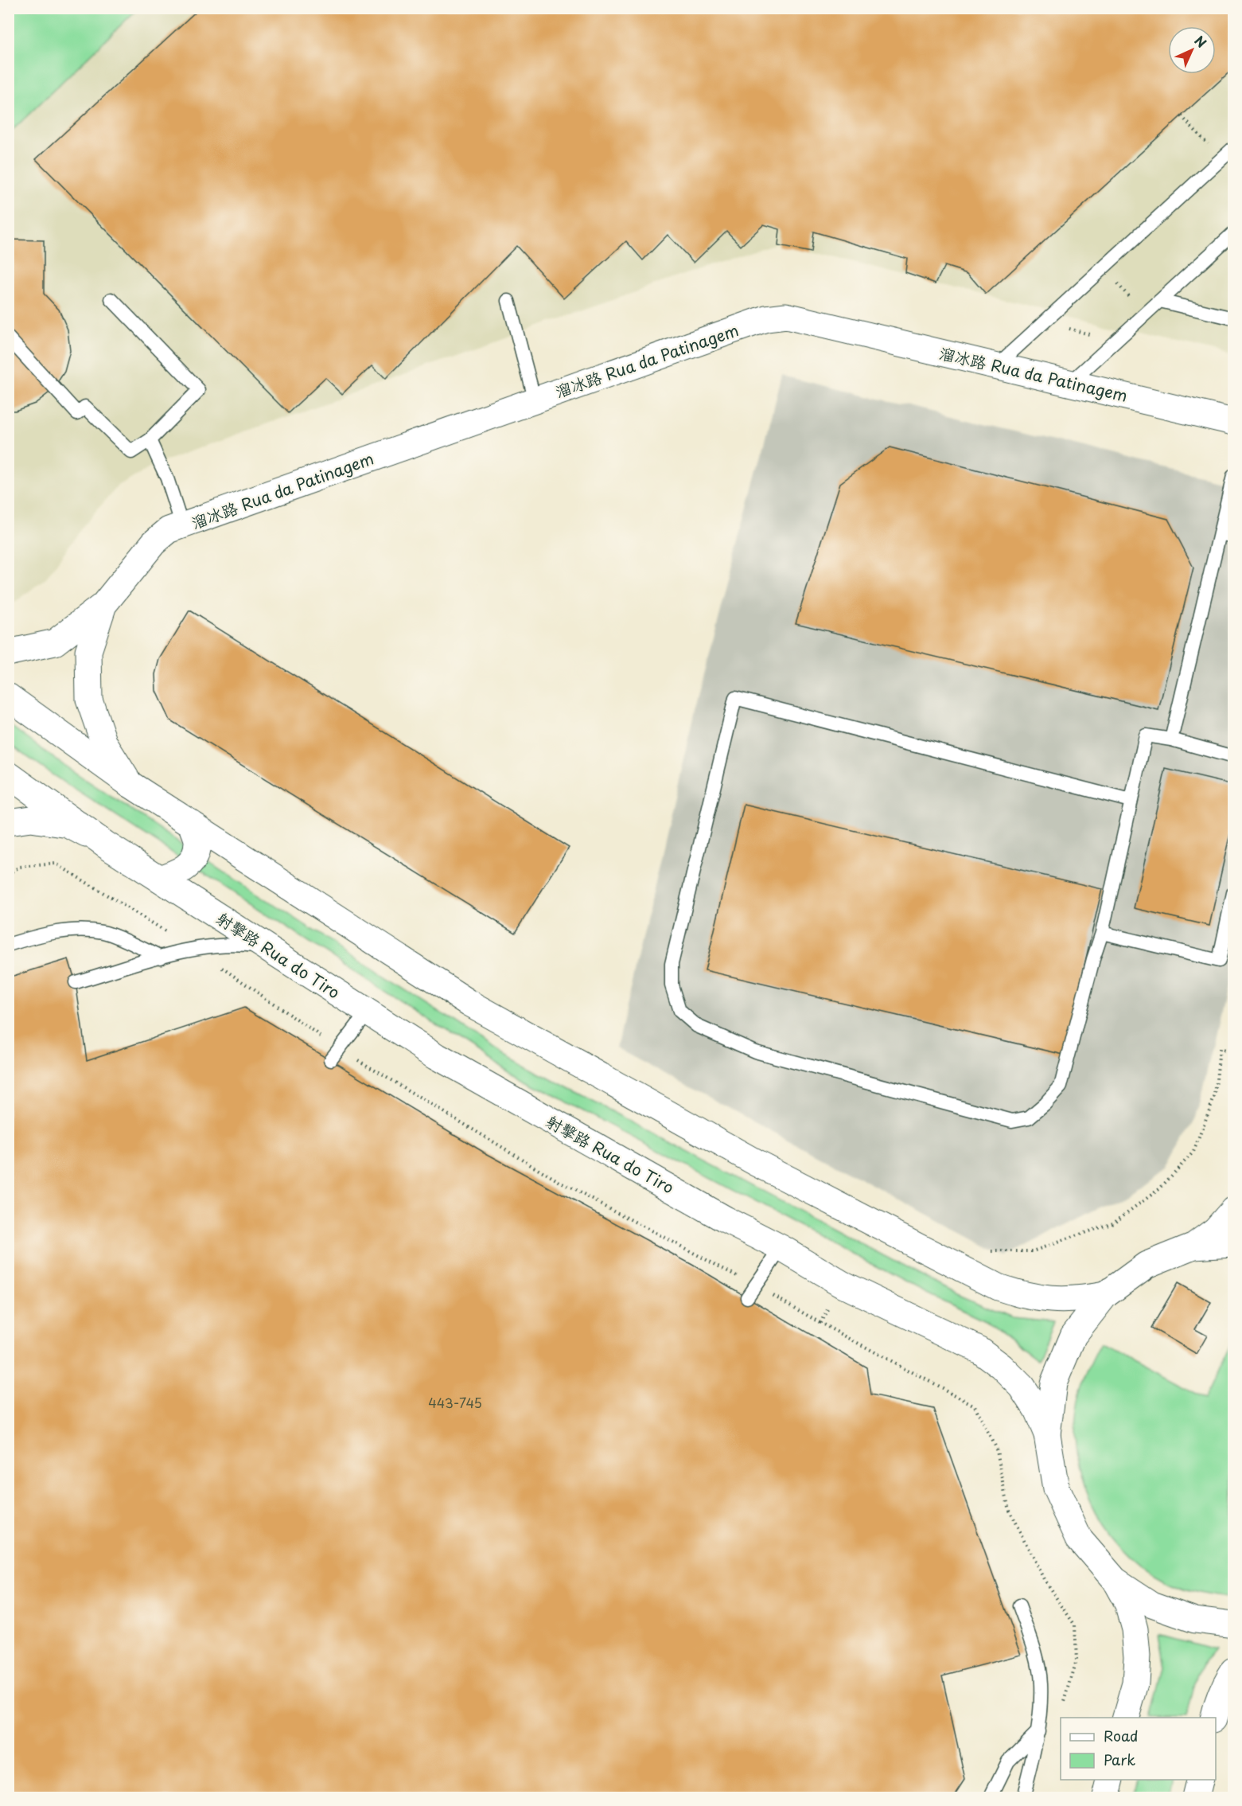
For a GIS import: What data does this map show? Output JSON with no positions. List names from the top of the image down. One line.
{"streets":{"street":["溜冰路 Rua da Patinagem","射擊路 Rua do Tiro"]},"house_numbers":["443-745"],"legend":["Road","Park"],"north":"top right"}
